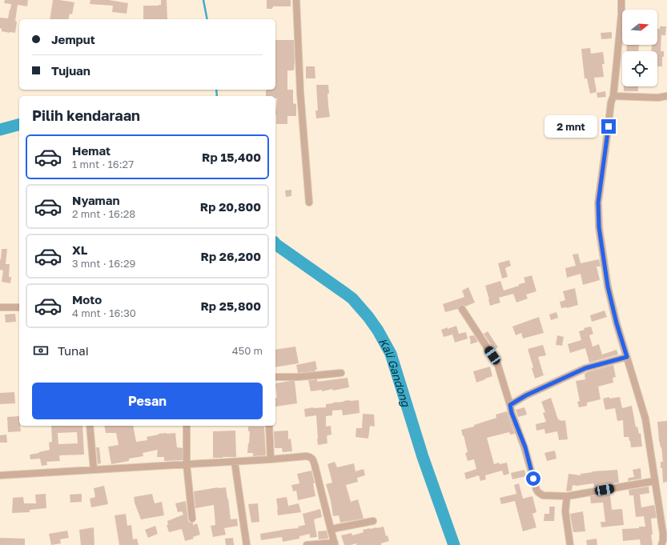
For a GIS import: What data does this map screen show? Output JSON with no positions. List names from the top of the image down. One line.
{"water":["Kali Gandong"],"north":"right","page":{"banner":["Jemput","Tujuan"],"heading":"Pilih kendaraan","bubble":"2 mnt","list":[{"name":"Hemat","note":"1 mnt · 16:27","value":"Rp 15,400"},{"name":"Nyaman","note":"2 mnt · 16:28","value":"Rp 20,800"},{"name":"XL","note":"3 mnt · 16:29","value":"Rp 26,200"},{"name":"Moto","note":"4 mnt · 16:30","value":"Rp 25,800"}],"pay":["Tunai","450 m"],"buttons":"Pesan"}}
